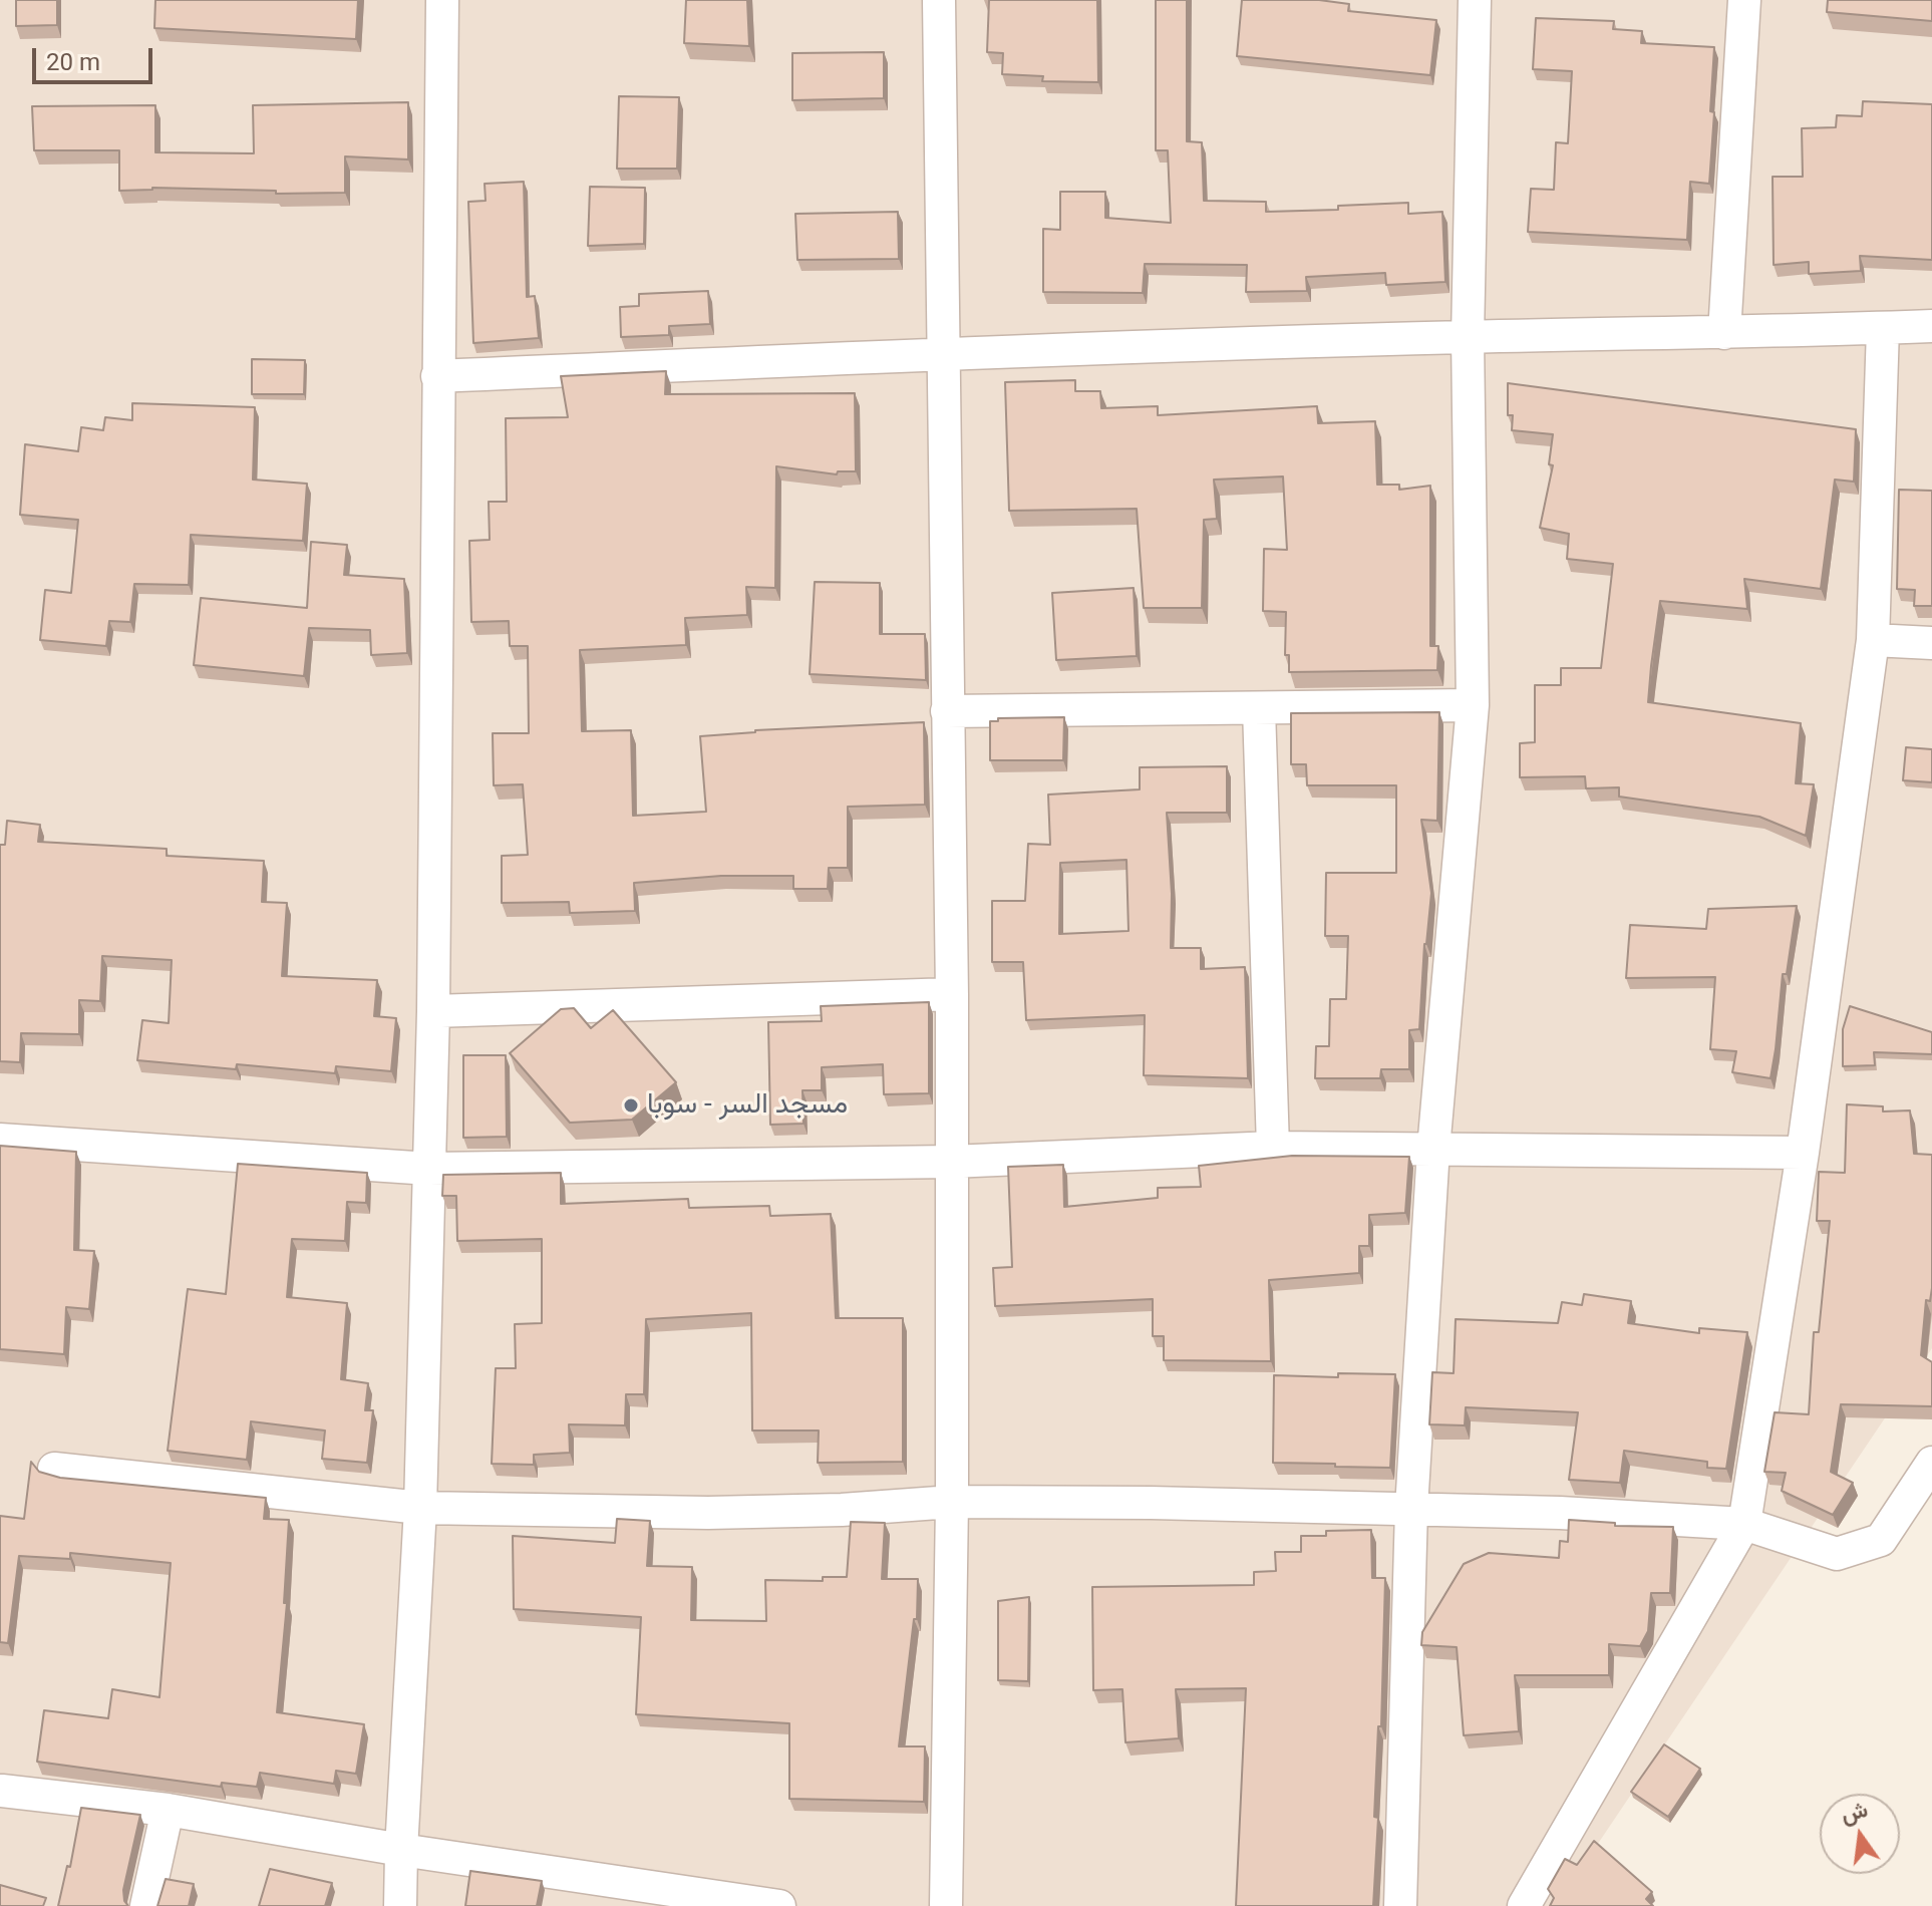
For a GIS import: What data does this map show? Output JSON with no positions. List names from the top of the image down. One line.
{"places":["مسجد السر - سوبا"],"scale_bar":"20 m","north":"top"}
